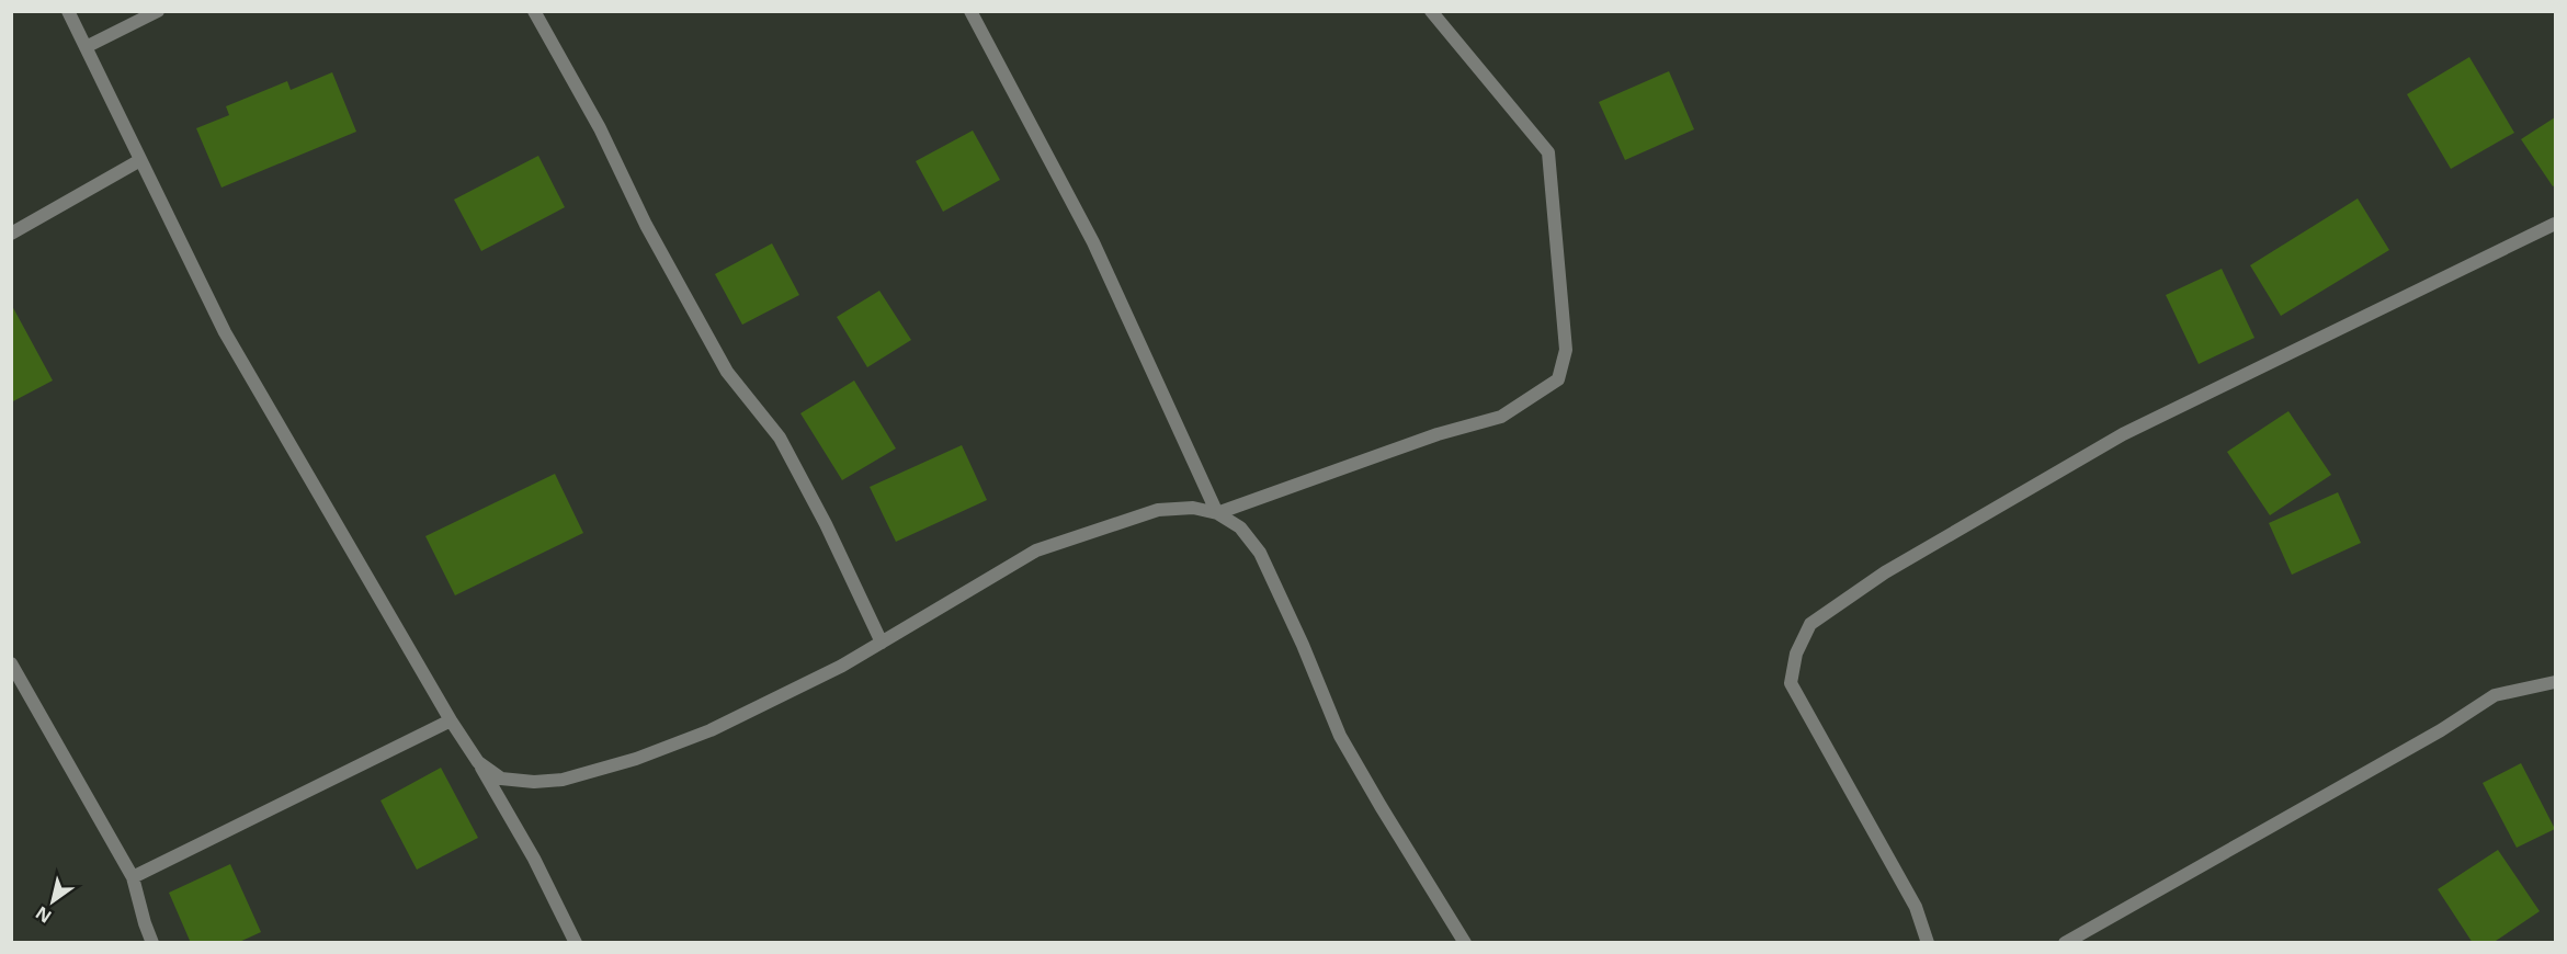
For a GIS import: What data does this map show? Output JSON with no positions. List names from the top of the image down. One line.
{"north":"bottom left"}
